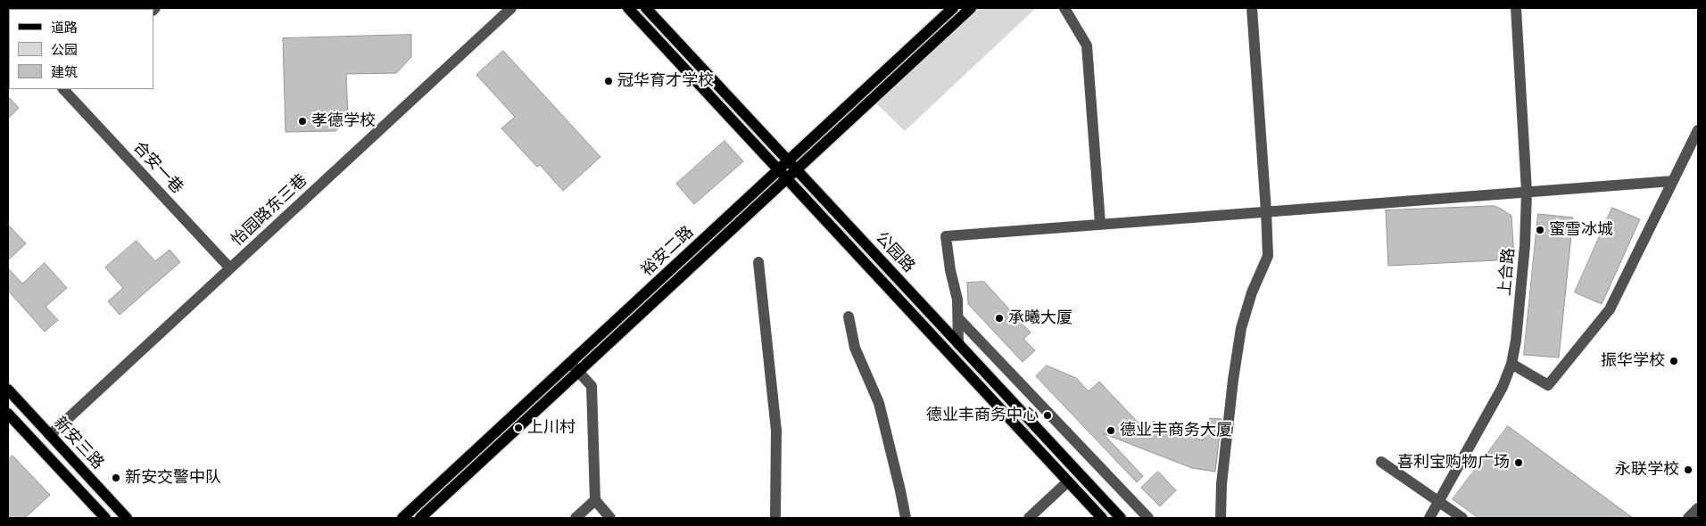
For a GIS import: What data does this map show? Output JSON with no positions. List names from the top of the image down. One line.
{"streets":{"main road":["裕安二路","公园路","新安三路"],"street":["合安一巷","怡园路东三巷","上合路"]},"crossings":[["合安一巷","怡园路东三巷"],["怡园路东三巷","新安三路"],["裕安二路","公园路"]],"places":["冠华育才学校","孝德学校","蜜雪冰城","承曦大厦","振华学校","德业丰商务中心","上川村","德业丰商务大厦","喜利宝购物广场","永联学校","新安交警中队"],"legend":["道路","公园","建筑"]}
